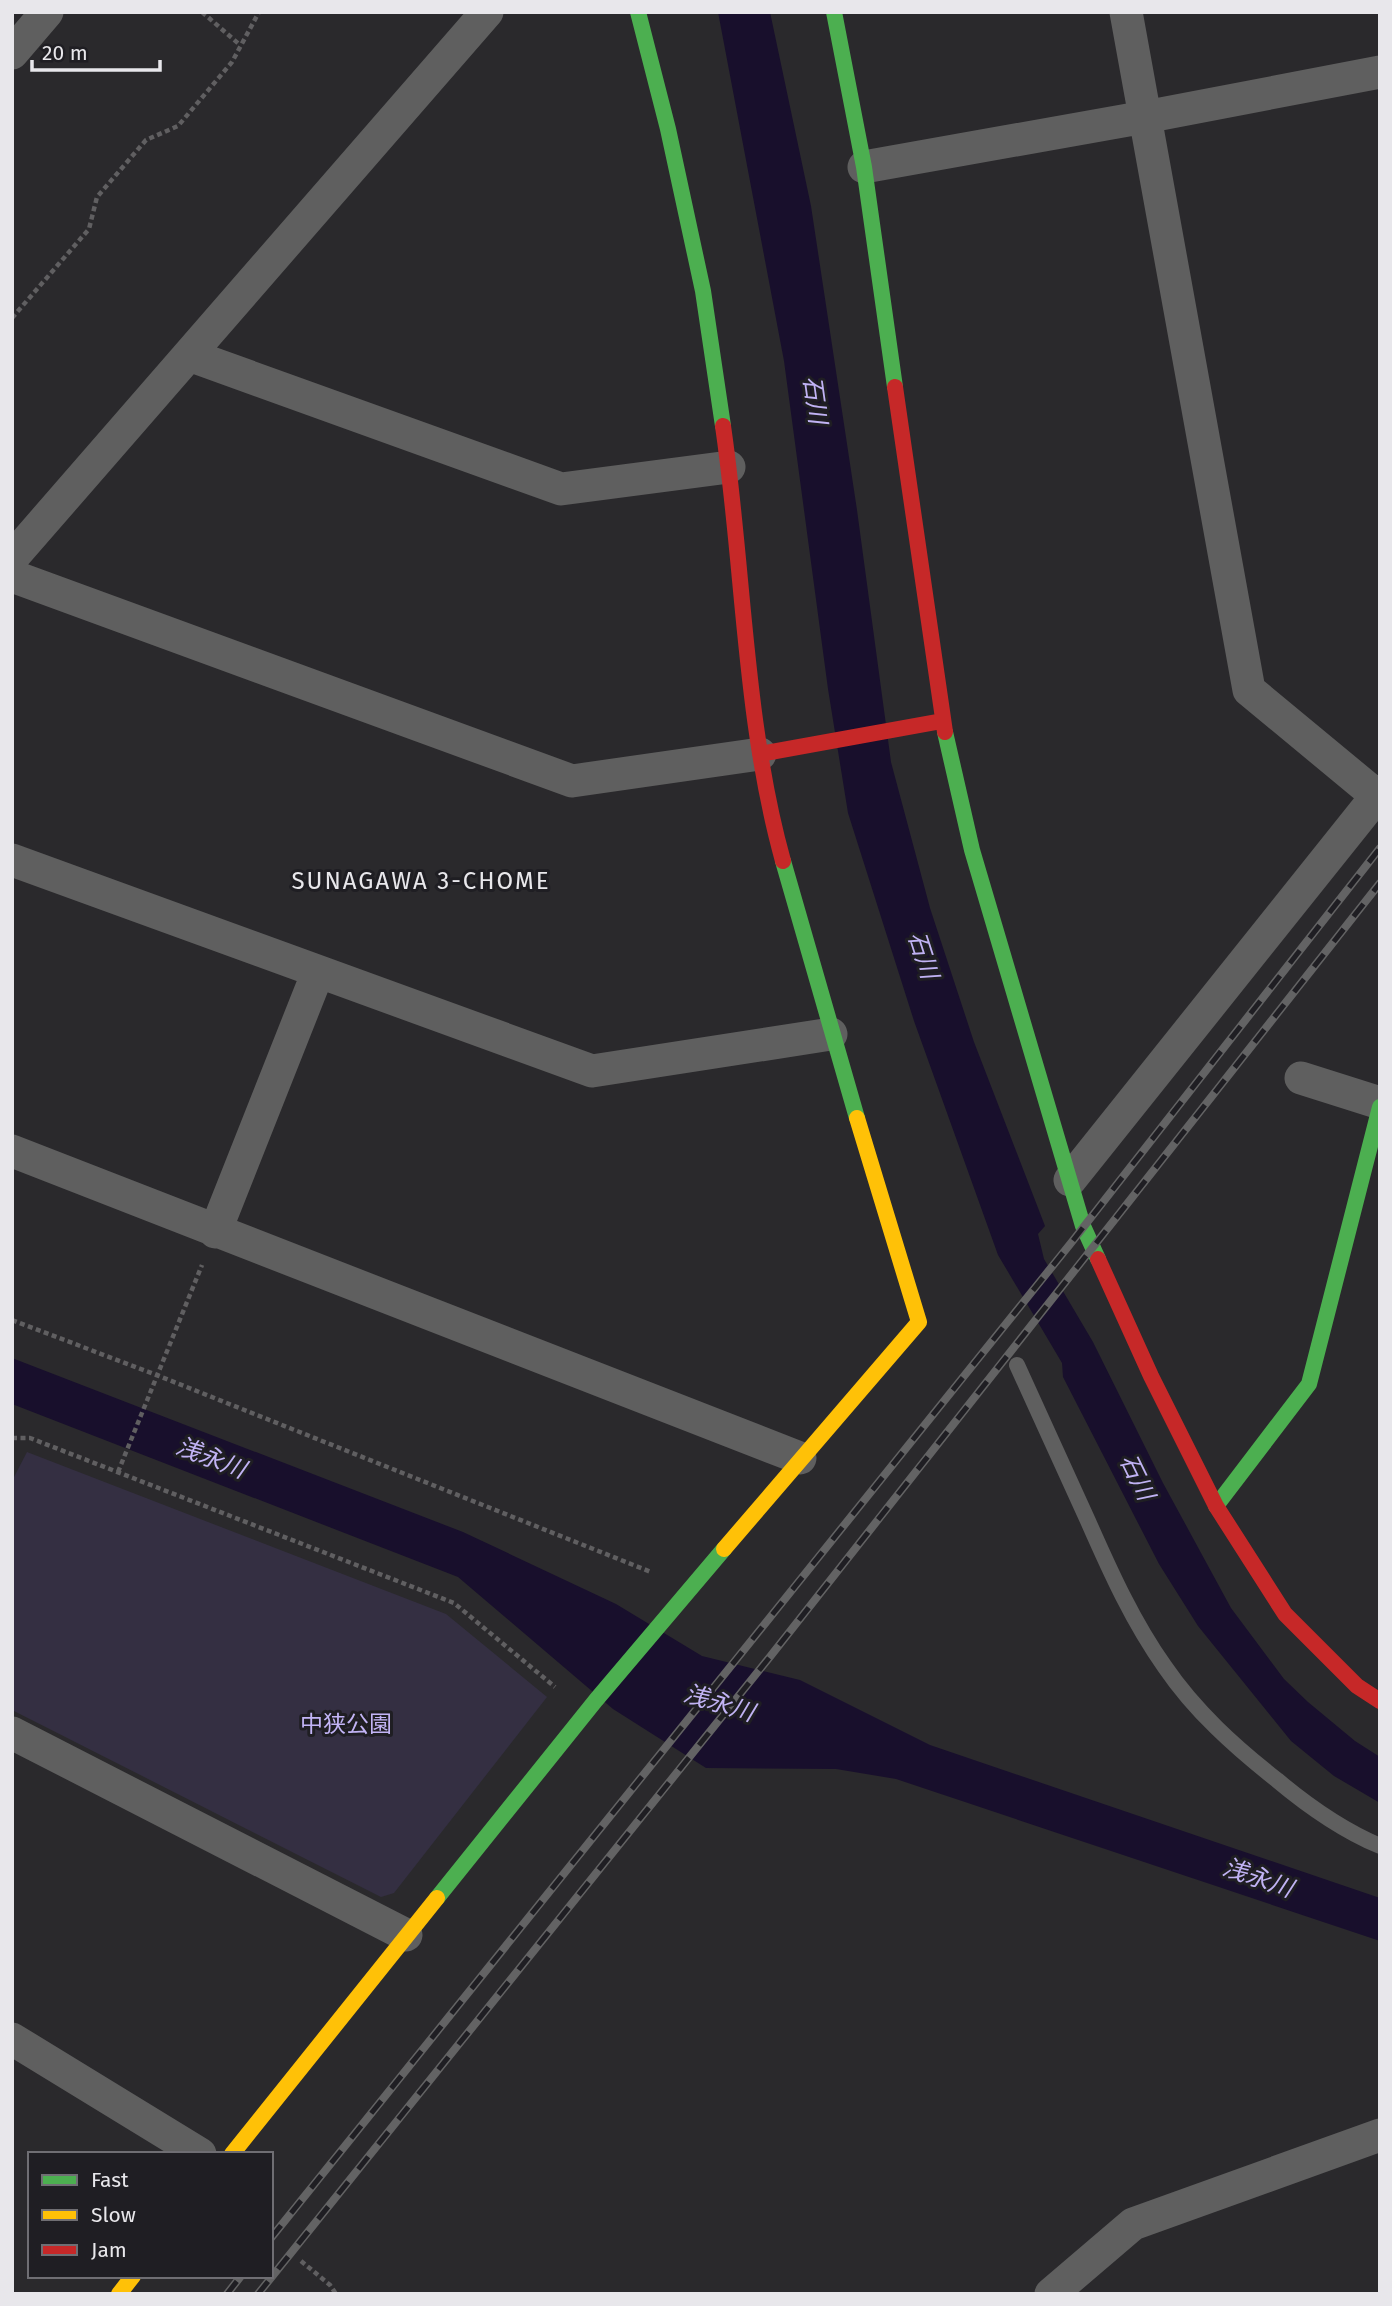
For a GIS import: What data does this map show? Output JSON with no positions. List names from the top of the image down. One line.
{"districts":["SUNAGAWA 3-CHOME"],"water":["石川","浅永川"],"parks":["中狭公園"],"legend":["Fast","Slow","Jam"],"scale_bar":"20 m"}
